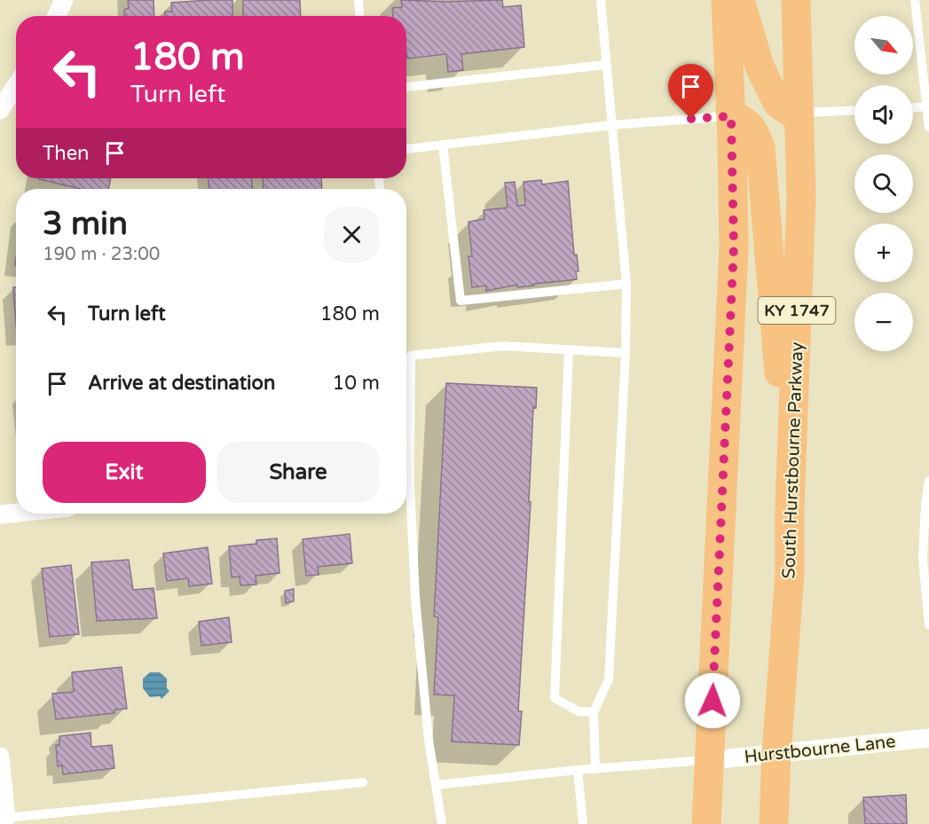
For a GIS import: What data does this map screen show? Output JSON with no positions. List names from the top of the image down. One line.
{"streets":{"main road":["KY 1747","South Hurstbourne Parkway"],"street":["Hurstbourne Lane"]},"crossings":[["South Hurstbourne Parkway","Hurstbourne Lane"]],"north":"bottom right","page":{"map_buttons":["+","−"],"turn":["180 m","Turn left"],"then":"Then","heading":["3 min","190 m · 23:00"],"list":[{"name":"Turn left","value":"180 m"},{"name":"Arrive at destination","value":"10 m"}],"buttons":["Exit","Share"]}}
